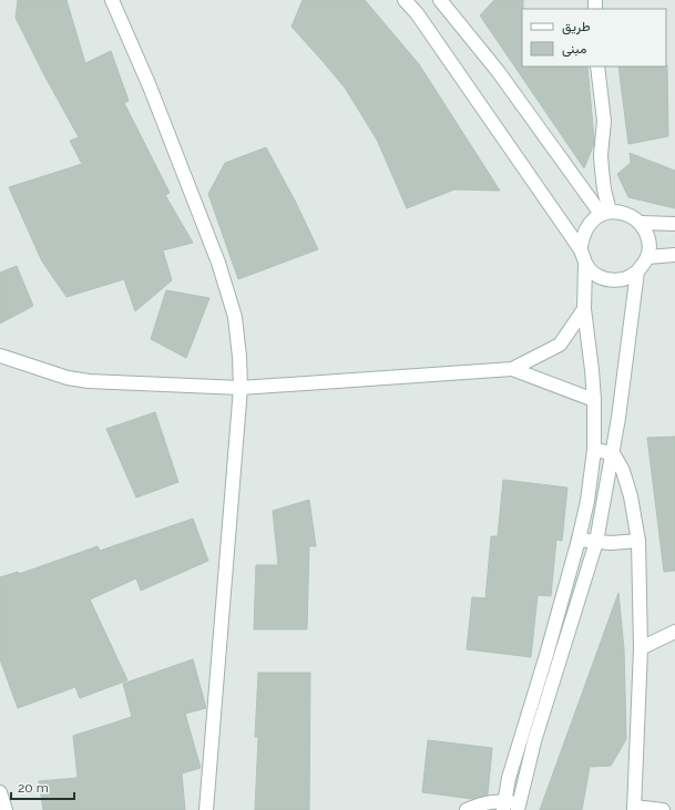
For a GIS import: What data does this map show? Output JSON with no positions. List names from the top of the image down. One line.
{"legend":["طريق","مبنى"],"scale_bar":"20 m"}
